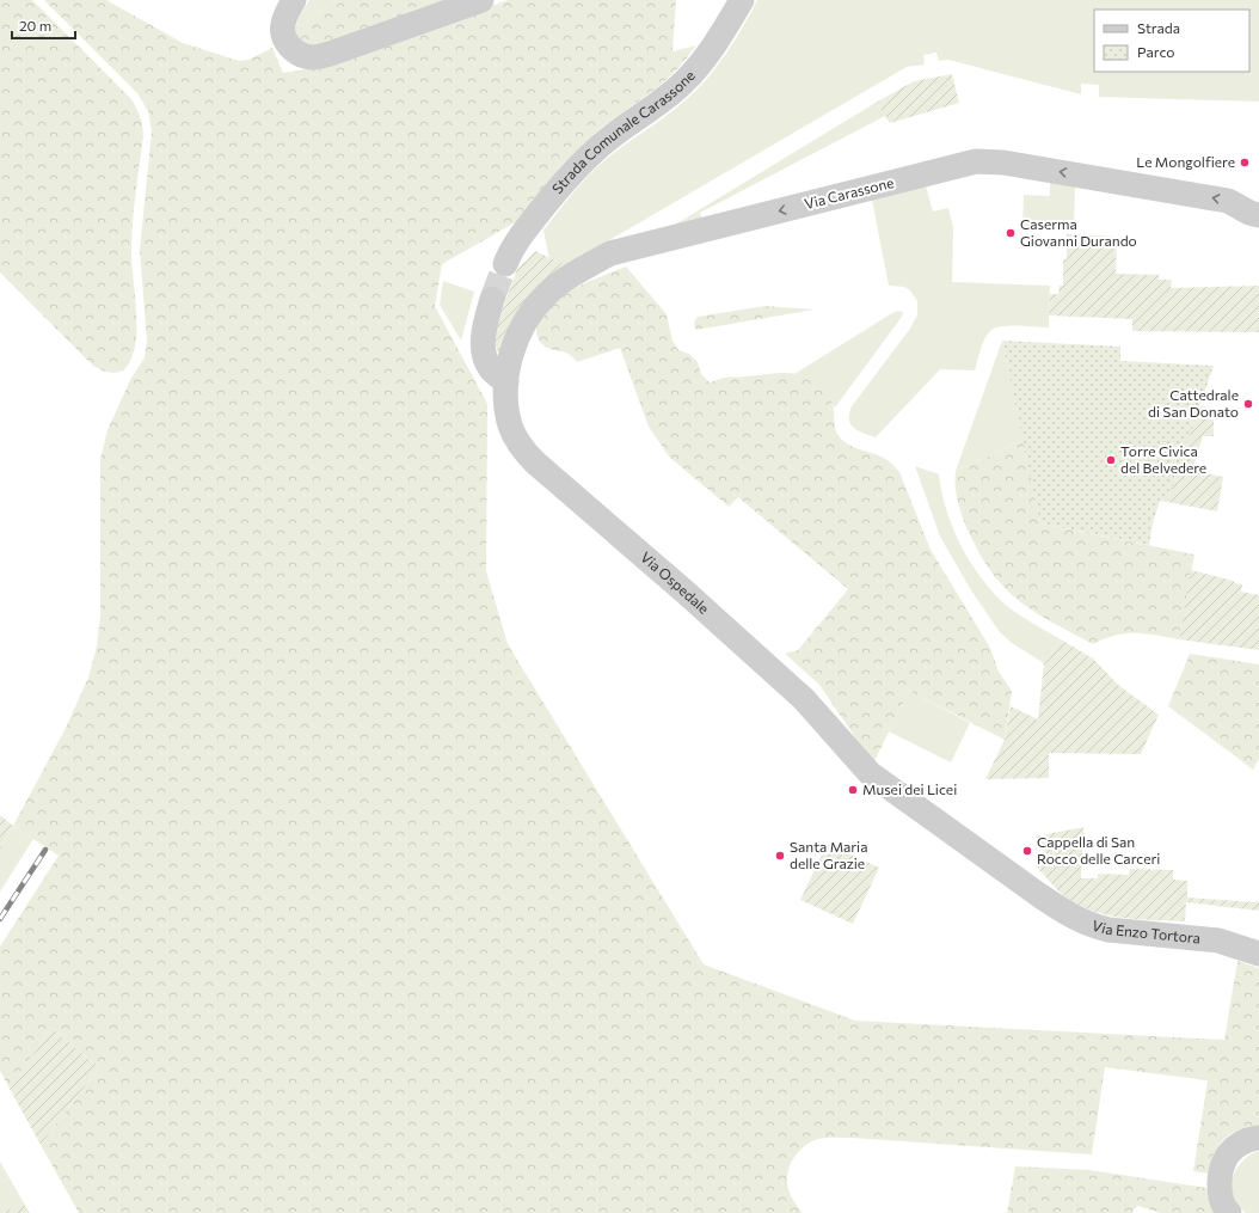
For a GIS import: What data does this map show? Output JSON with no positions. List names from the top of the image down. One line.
{"streets":{"street":["Strada Comunale Carassone","Via Carassone","Via Ospedale","Via Enzo Tortora"]},"crossings":[["Via Carassone","Via Ospedale"],["Via Ospedale","Via Enzo Tortora"]],"one_way":["Via Carassone"],"places":["Le Mongolfiere","Caserma Giovanni Durando","Cattedrale di San Donato","Torre Civica del Belvedere","Musei dei Licei","Cappella di San Rocco delle Carceri","Santa Maria delle Grazie"],"legend":["Strada","Parco"],"scale_bar":"20 m"}
